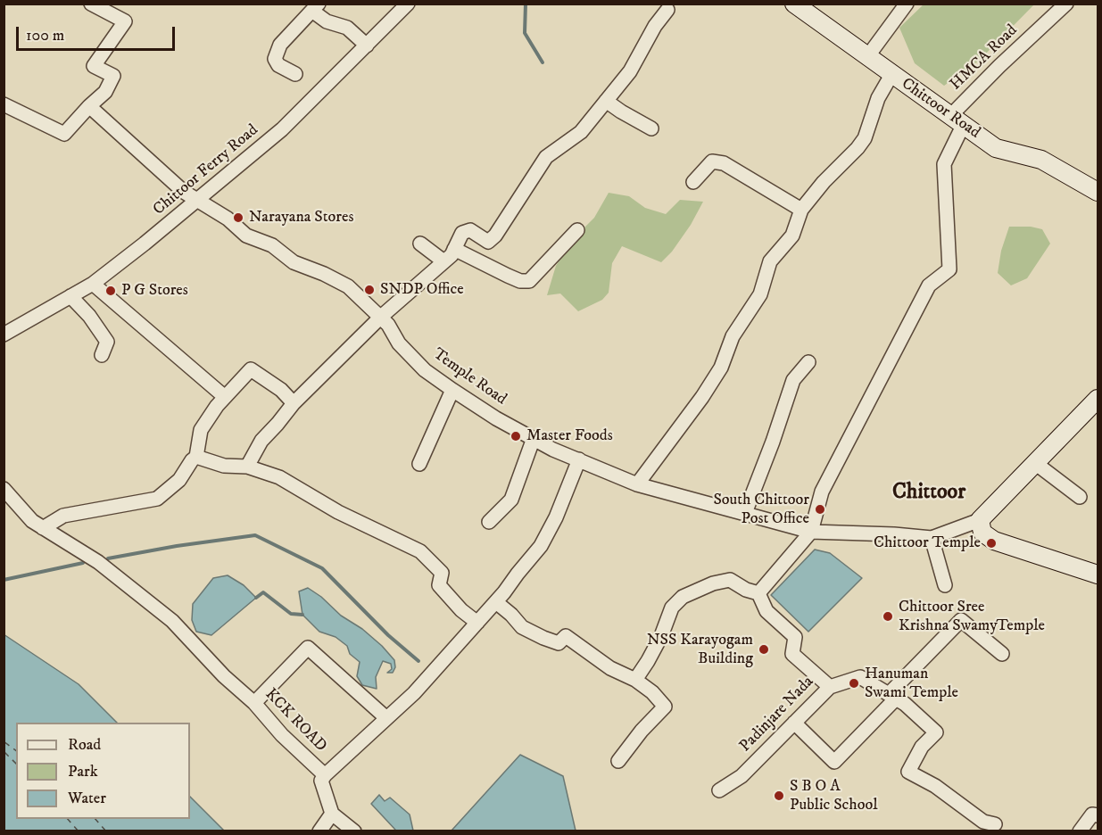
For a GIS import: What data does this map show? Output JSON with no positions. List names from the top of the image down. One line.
{"streets":{"main road":["Chittoor Road"],"street":["HMCA Road","Chittoor Ferry Road","Temple Road","Padinjare Nada","KCK ROAD"]},"crossings":[["HMCA Road","Chittoor Road"],["HMCA Road","Temple Road"],["Chittoor Ferry Road","Temple Road"],["Temple Road","KCK ROAD"]],"districts":["Chittoor"],"places":["Narayana Stores","SNDP Office","P G Stores","Master Foods","South Chittoor Post Office","Chittoor Temple","Chittoor Sree Krishna SwamyTemple","NSS Karayogam Building","Hanuman Swami Temple","S B O A Public School"],"legend":["Road","Park","Water"],"scale_bar":"100 m"}
